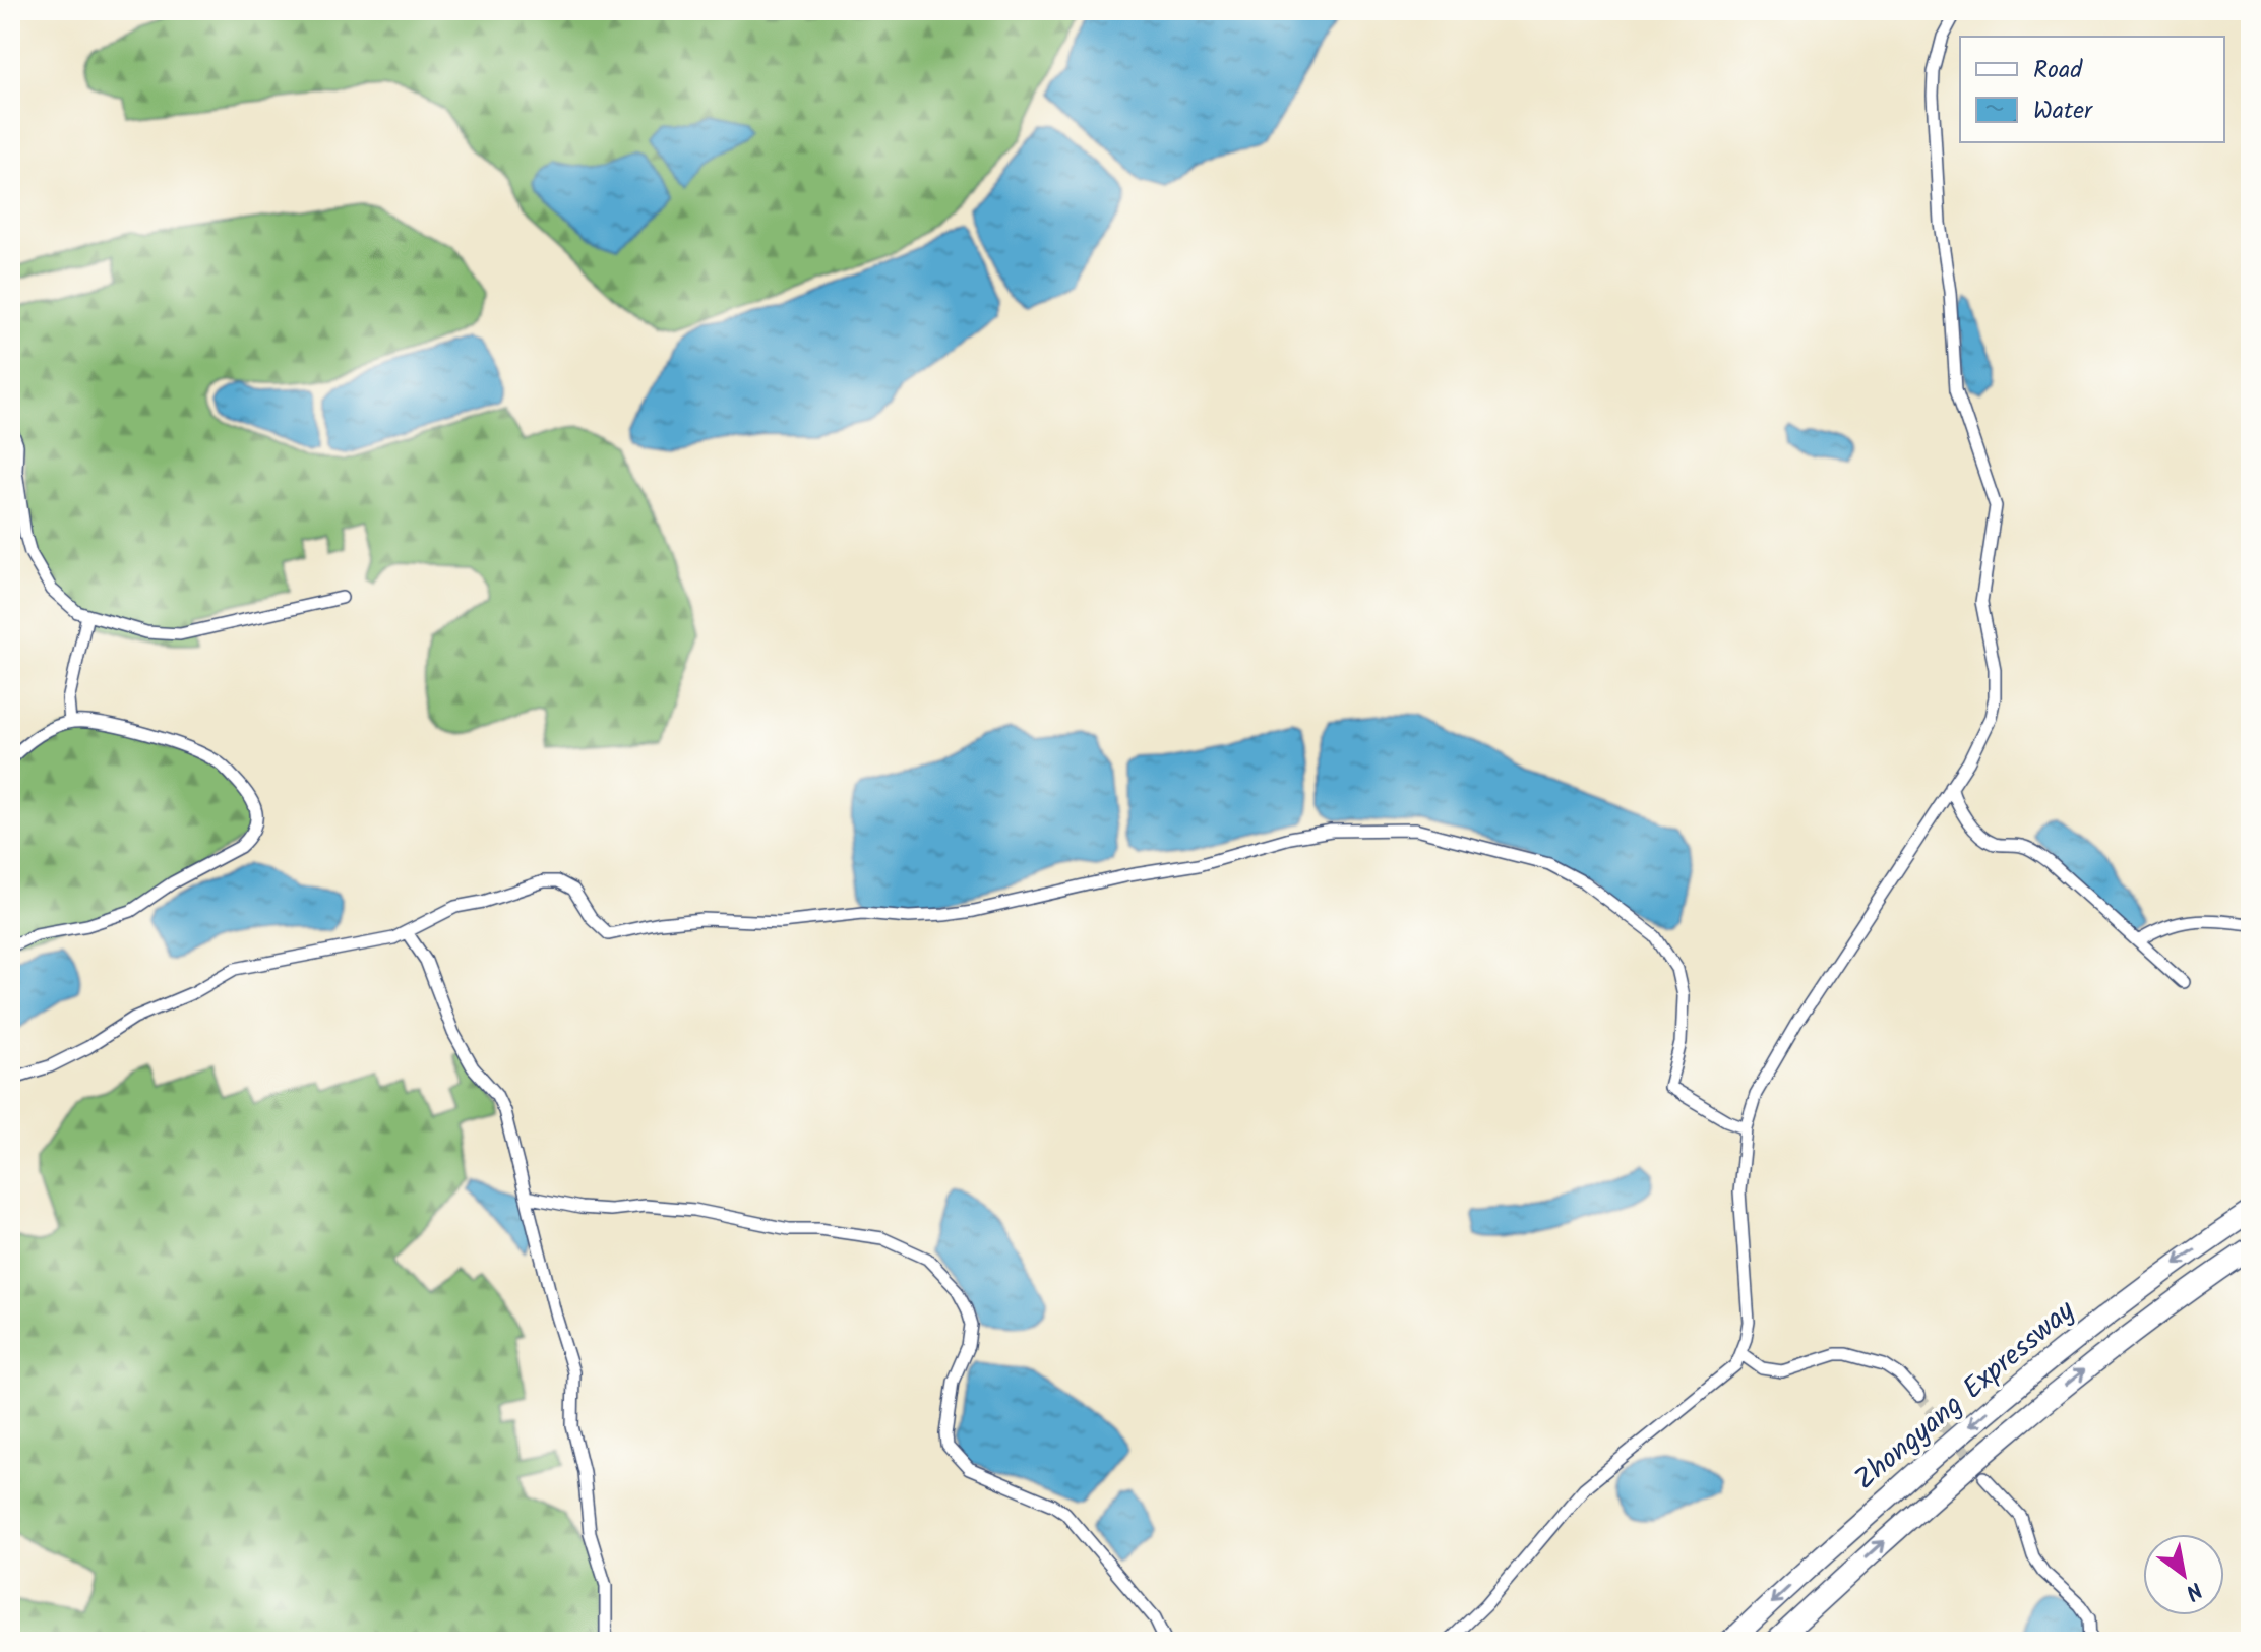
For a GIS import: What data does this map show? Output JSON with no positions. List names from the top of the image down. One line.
{"streets":{"highway":["Zhongyang Expressway"]},"legend":["Road","Water"],"north":"bottom right"}
